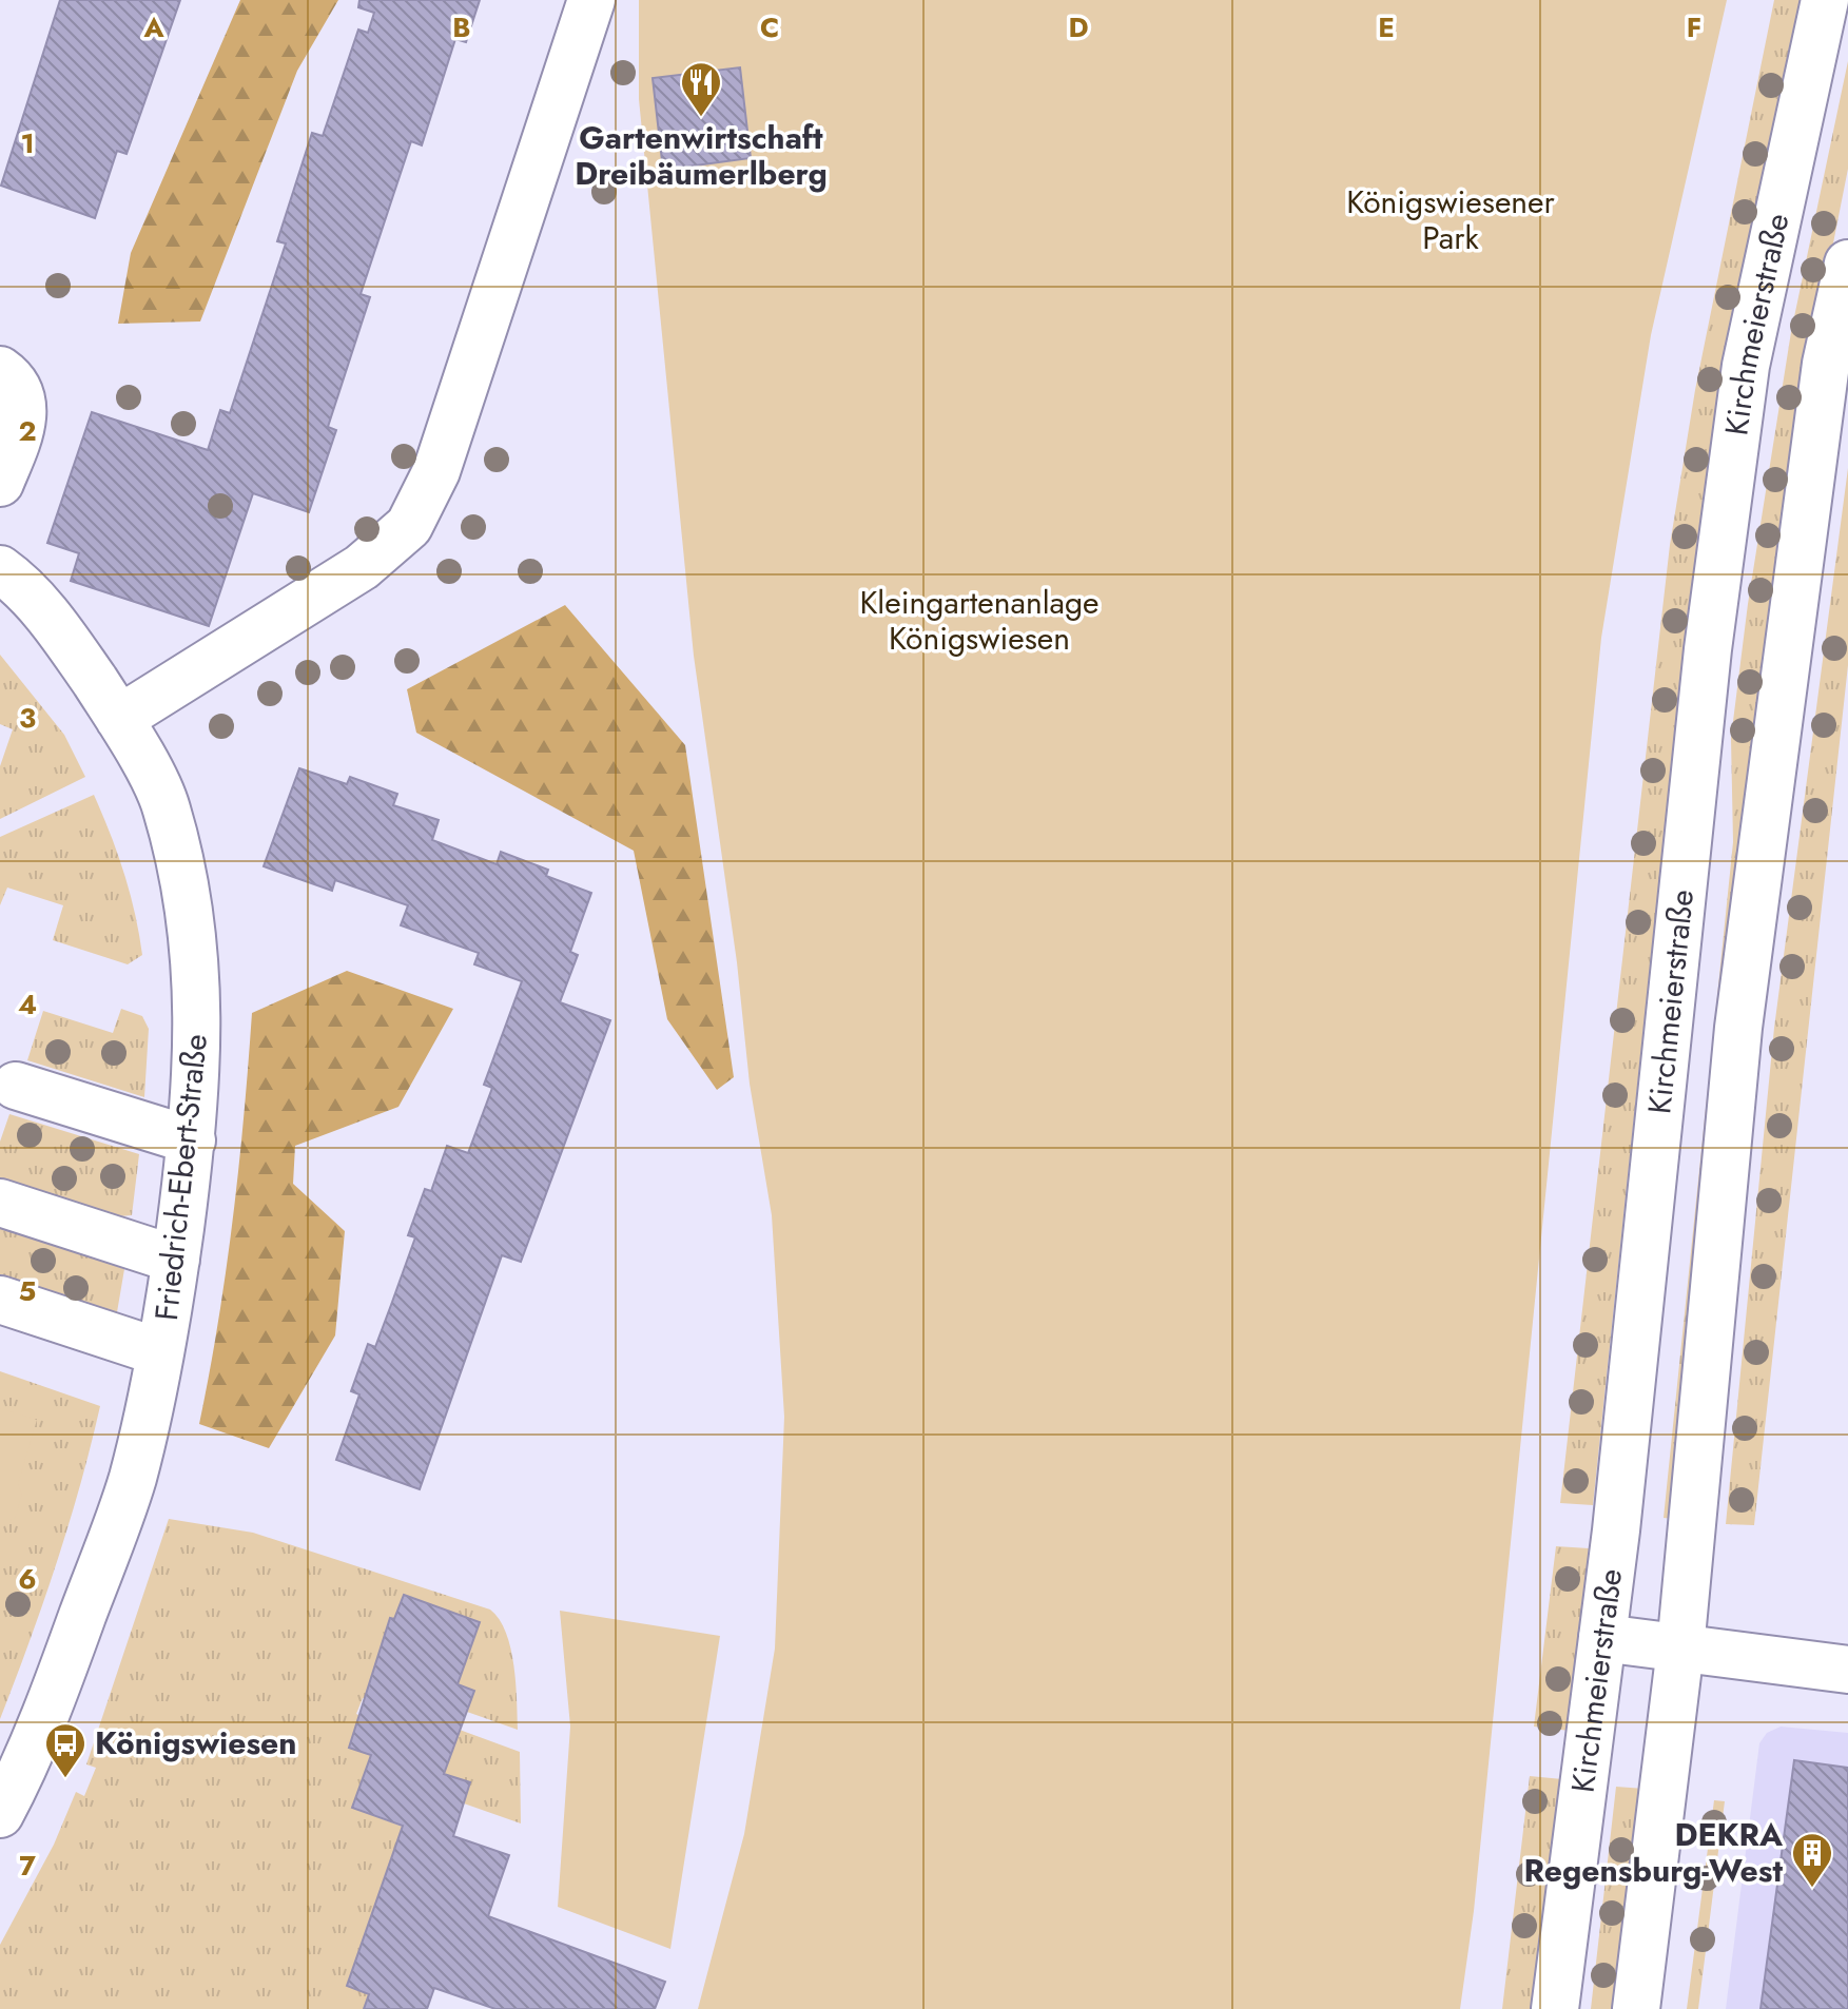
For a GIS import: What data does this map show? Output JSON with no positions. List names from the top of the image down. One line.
{"streets":{"main road":["Kirchmeierstraße","Friedrich-Ebert-Straße"]},"parks":["Königswiesener Park","Kleingartenanlage Königswiesen"],"places":{"restaurant":["Gartenwirtschaft Dreibäumerlberg"],"bus stop":["Königswiesen"],"building":["DEKRA Regensburg-West"]},"grid":{"columns":["A","B","C","D","E","F"],"rows":["1","2","3","4","5","6","7"]}}
